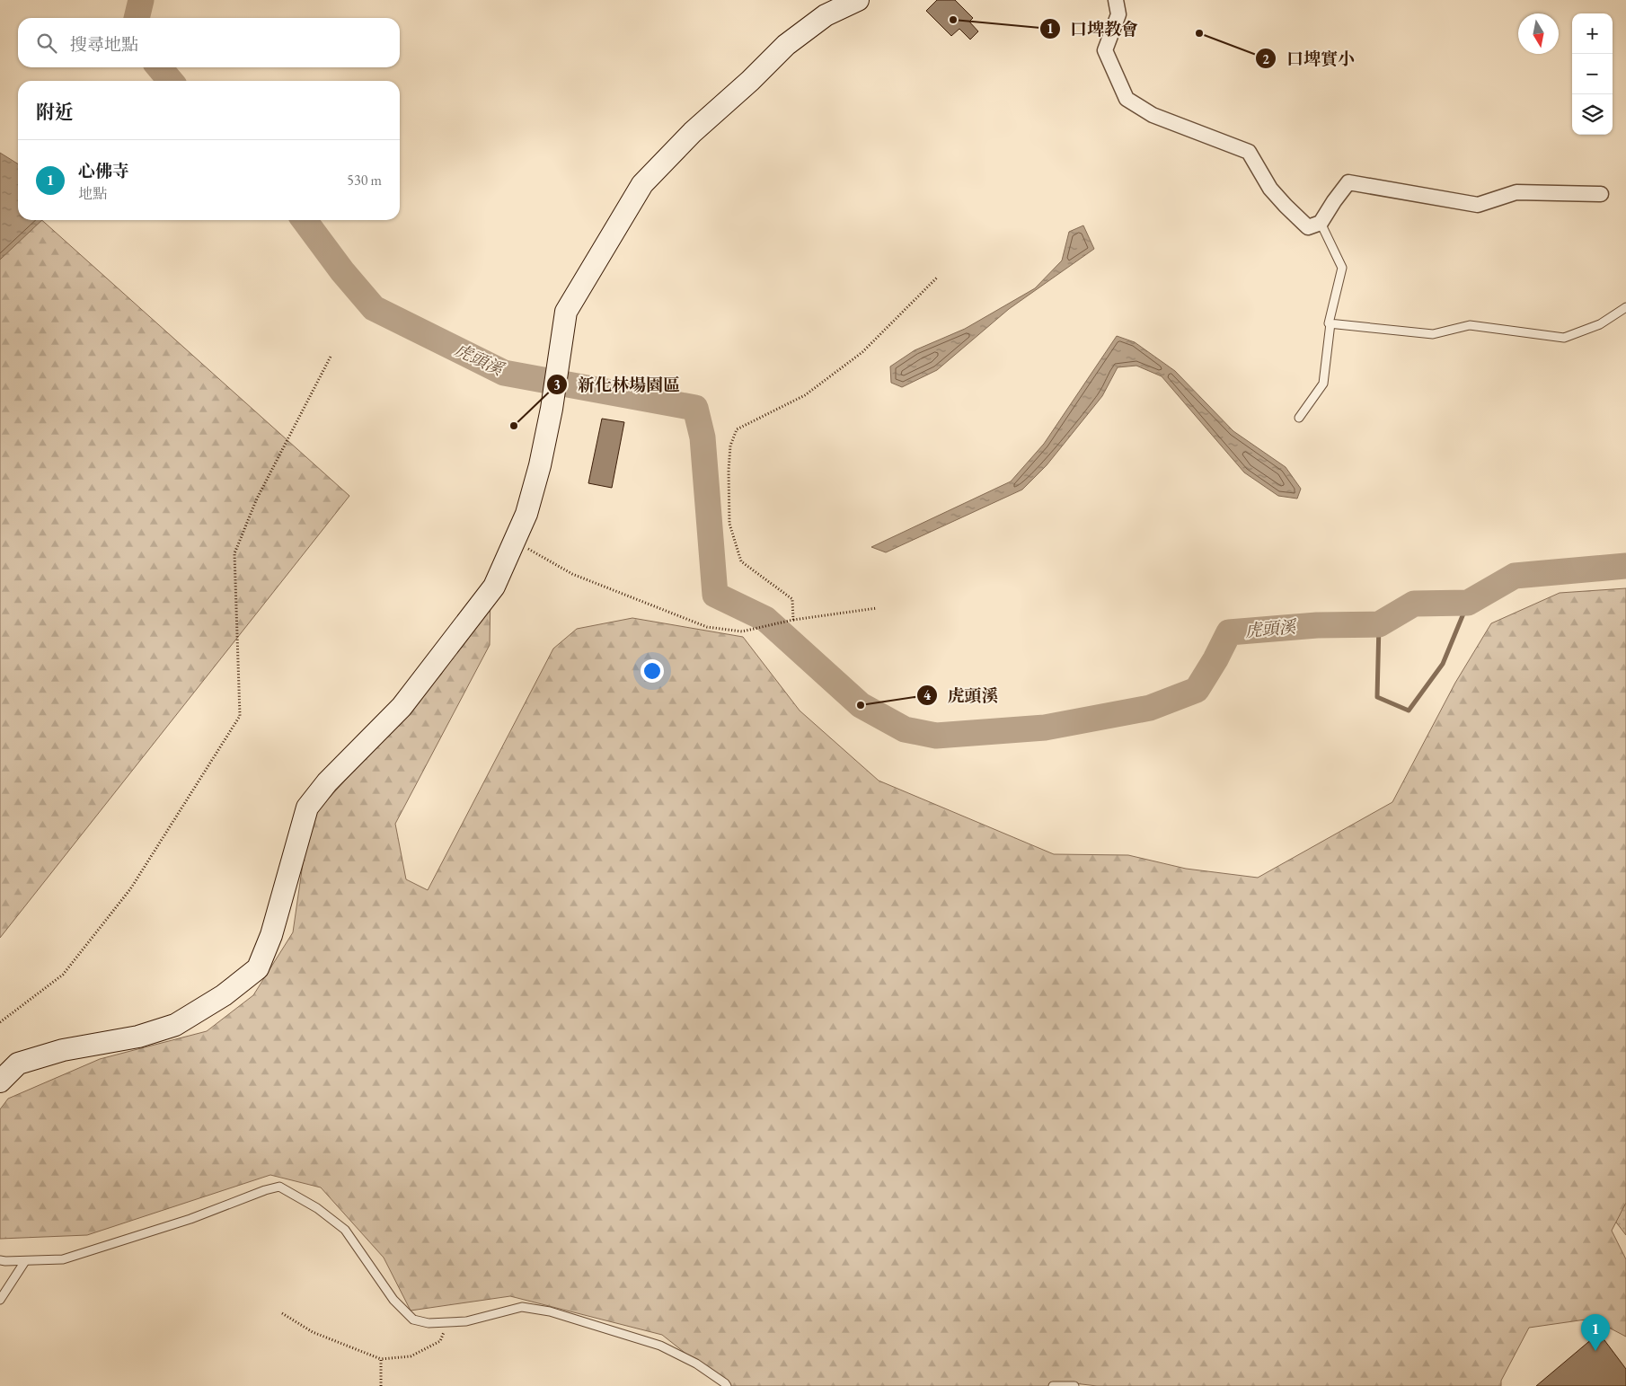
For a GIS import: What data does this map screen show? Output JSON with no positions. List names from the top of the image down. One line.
{"water":["虎頭溪"],"places":["口埤教會","口埤實小","新化林場園區","虎頭溪"],"north":"bottom","page":{"map_buttons":["+","−"],"search":"搜尋地點","heading":"附近","list":[{"mark":"1","name":"心佛寺","note":"地點","value":"530 m"}],"pins":"1"}}
